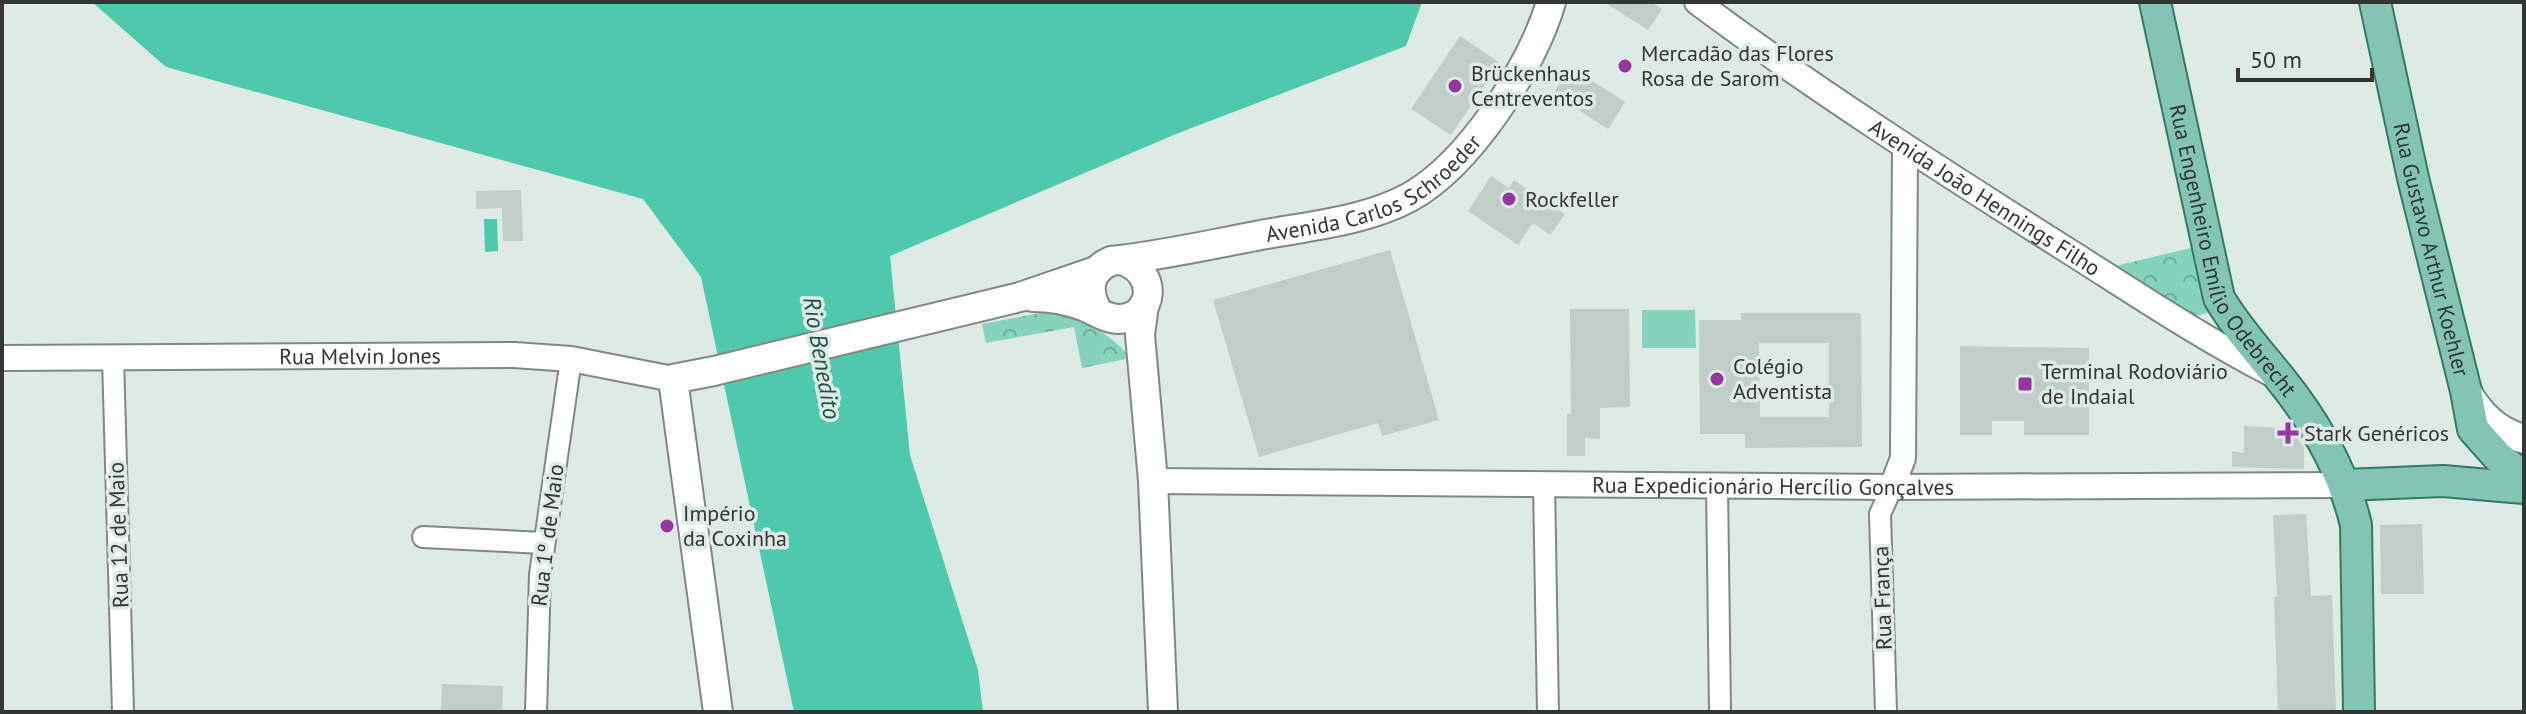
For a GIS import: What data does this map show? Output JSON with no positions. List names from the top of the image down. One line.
{"streets":{"main road":["Avenida Carlos Schroeder","Rua Engenheiro Emílio Odebrecht","Rua Gustavo Arthur Koehler","Rua Melvin Jones","Rua Expedicionário Hercílio Gonçalves"],"street":["Avenida João Hennings Filho","Rua 12 de Maio","Rua 1º de Maio","Rua França"]},"crossings":[["Avenida Carlos Schroeder","Rua Melvin Jones"],["Avenida João Hennings Filho","Rua Engenheiro Emílio Odebrecht"],["Rua Engenheiro Emílio Odebrecht","Rua Expedicionário Hercílio Gonçalves"],["Rua Melvin Jones","Rua 12 de Maio"],["Rua Melvin Jones","Rua 1º de Maio"],["Rua Expedicionário Hercílio Gonçalves","Rua França"]],"water":["Rio Benedito"],"places":{"other":["Mercadão das Flores Rosa de Sarom","Brückenhaus Centreventos","Rockfeller","Colégio Adventista","Império da Coxinha"],"transit":["Terminal Rodoviário de Indaial"],"health":["Stark Genéricos"]},"scale_bar":"50 m"}
